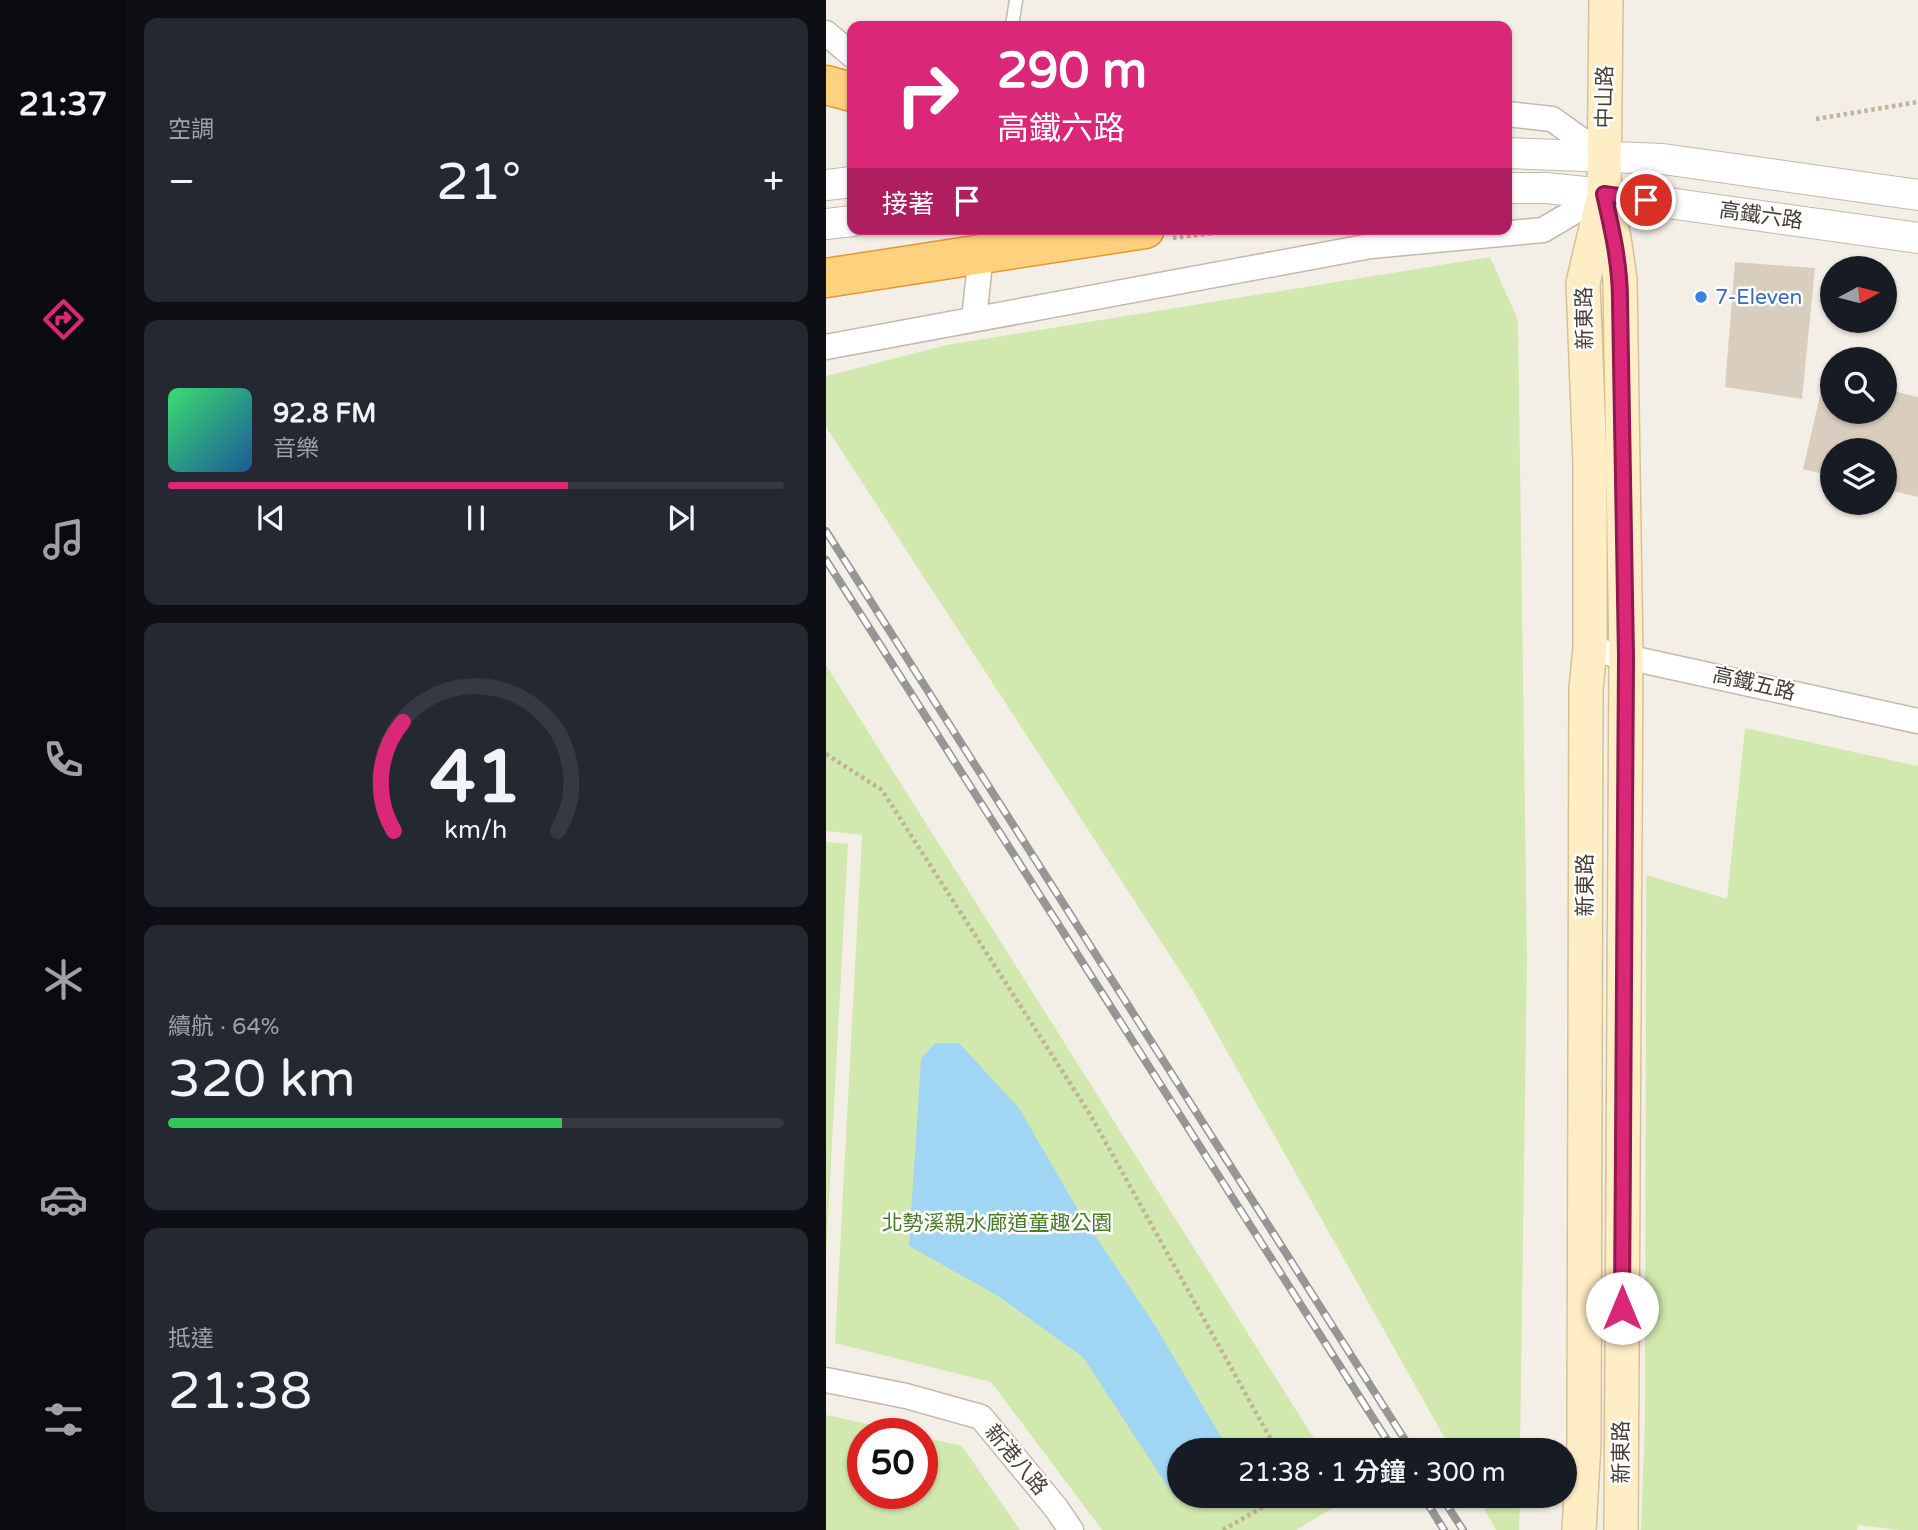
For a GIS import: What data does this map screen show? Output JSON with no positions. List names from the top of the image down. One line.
{"streets":{"main road":["中山路","新東路"],"street":["高鐵六路","高鐵五路","新港八路"]},"crossings":[["中山路","高鐵六路"],["中山路","新東路"],["高鐵六路","新東路"],["新東路","高鐵五路"]],"parks":["北勢溪親水廊道童趣公園"],"places":["7-Eleven"],"north":"right","page":{"tabs":"21:37","tile":["空調",["續航 · 64%","320 km"],["抵達","21:38"]],"turn":["290 m","高鐵六路"],"heat":["−","21°","+"],"then":"接著","song":["92.8 FM","音樂"],"limit":"50","trip":"21:38 · 1 分鐘 · 300 m","gauge":["41","km/h"]}}
